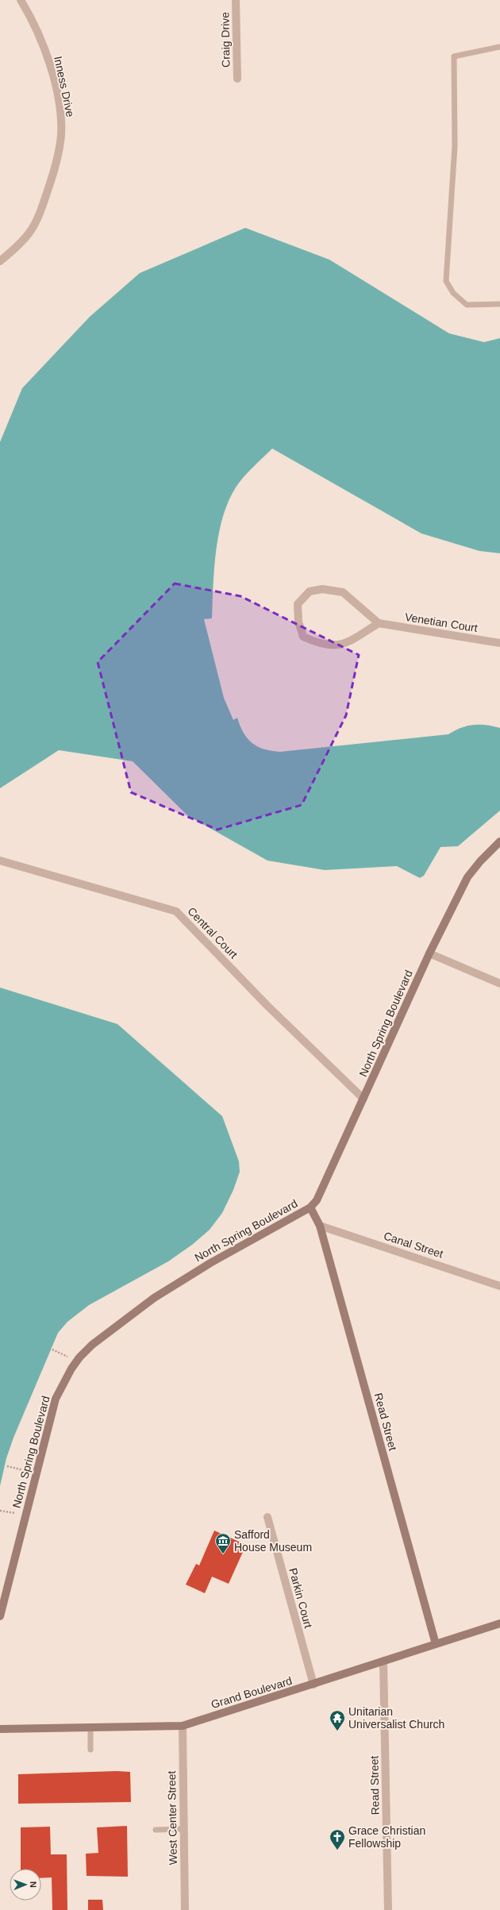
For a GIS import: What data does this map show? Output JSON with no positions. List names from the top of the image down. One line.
{"streets":{"street":["Craig Drive","Inness Drive","Venetian Court","Central Court","North Spring Boulevard","Canal Street","Read Street","Parkin Court","Grand Boulevard","West Center Street"]},"crossings":[["Central Court","North Spring Boulevard"],["North Spring Boulevard","Read Street"],["Canal Street","Read Street"],["Read Street","Grand Boulevard"],["Parkin Court","Grand Boulevard"],["Grand Boulevard","West Center Street"]],"places":{"museum":["Safford House Museum"],"temple":["Unitarian Universalist Church"],"church":["Grace Christian Fellowship"]},"north":"right"}
